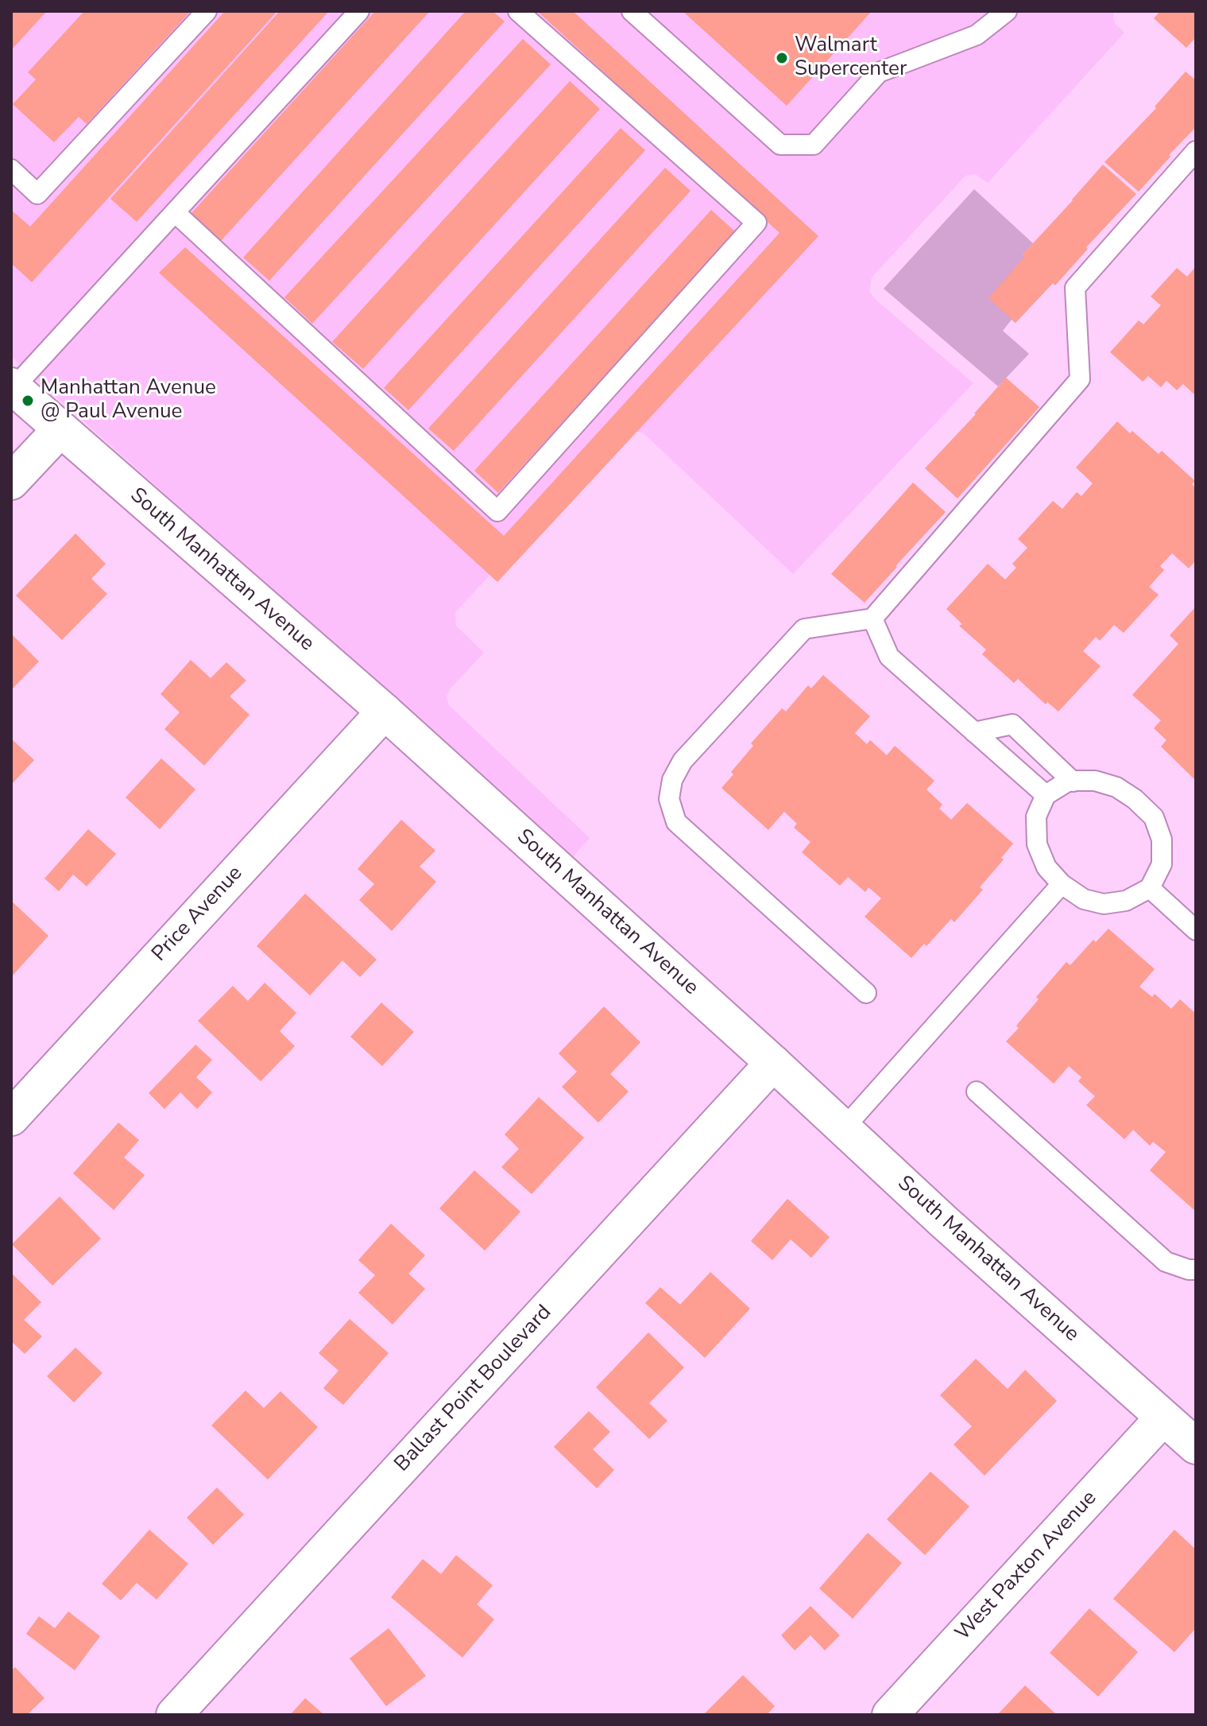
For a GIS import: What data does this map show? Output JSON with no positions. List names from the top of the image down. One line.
{"streets":{"street":["South Manhattan Avenue","Price Avenue","Ballast Point Boulevard","West Paxton Avenue"]},"crossings":[["South Manhattan Avenue","Price Avenue"],["South Manhattan Avenue","Ballast Point Boulevard"],["South Manhattan Avenue","West Paxton Avenue"]],"places":["Walmart Supercenter","Manhattan Avenue @ Paul Avenue"]}
